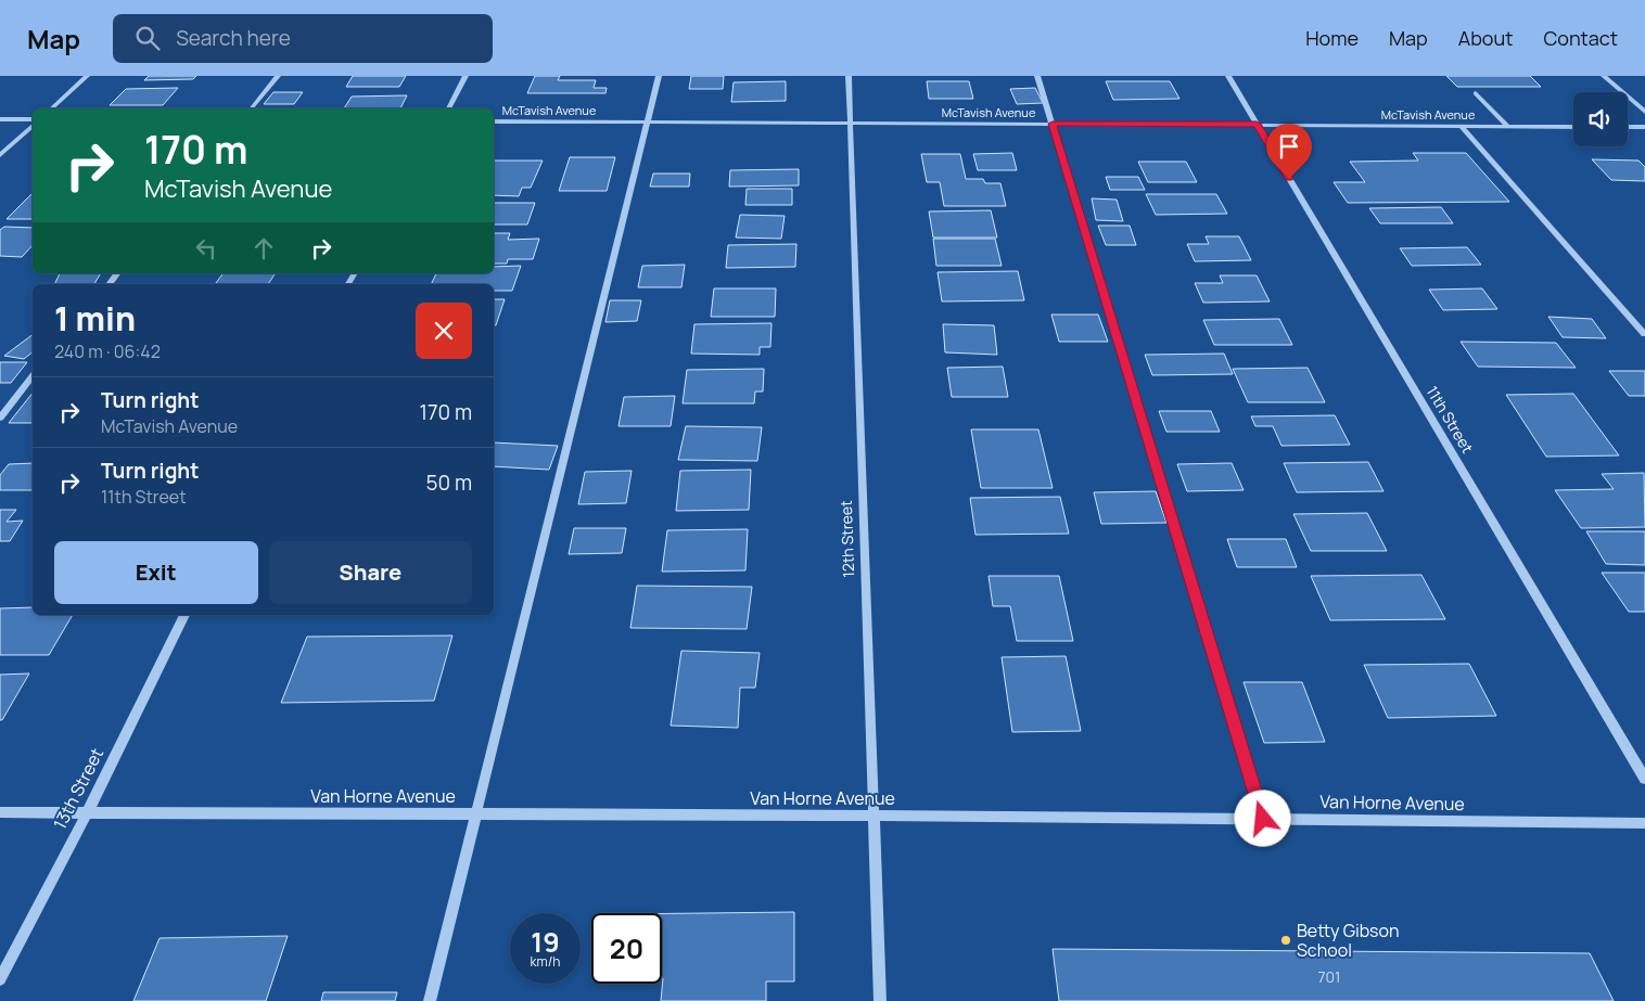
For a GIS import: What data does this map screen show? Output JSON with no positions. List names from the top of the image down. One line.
{"streets":{"street":["McTavish Avenue","11th Street","12th Street","13th Street","Van Horne Avenue"]},"crossings":[["McTavish Avenue","11th Street"],["McTavish Avenue","12th Street"],["12th Street","Van Horne Avenue"],["13th Street","Van Horne Avenue"]],"places":["Betty Gibson School"],"house_numbers":["701"],"page":{"header":"Map","search":"Search here","nav":["Home","Map","About","Contact"],"turn":["170 m","McTavish Avenue"],"heading":["1 min","240 m · 06:42"],"list":[{"name":"Turn right","note":"McTavish Avenue","value":"170 m"},{"name":"Turn right","note":"11th Street","value":"50 m"}],"buttons":["Exit","Share"],"speed":"19 km/h","limit":"20"}}
